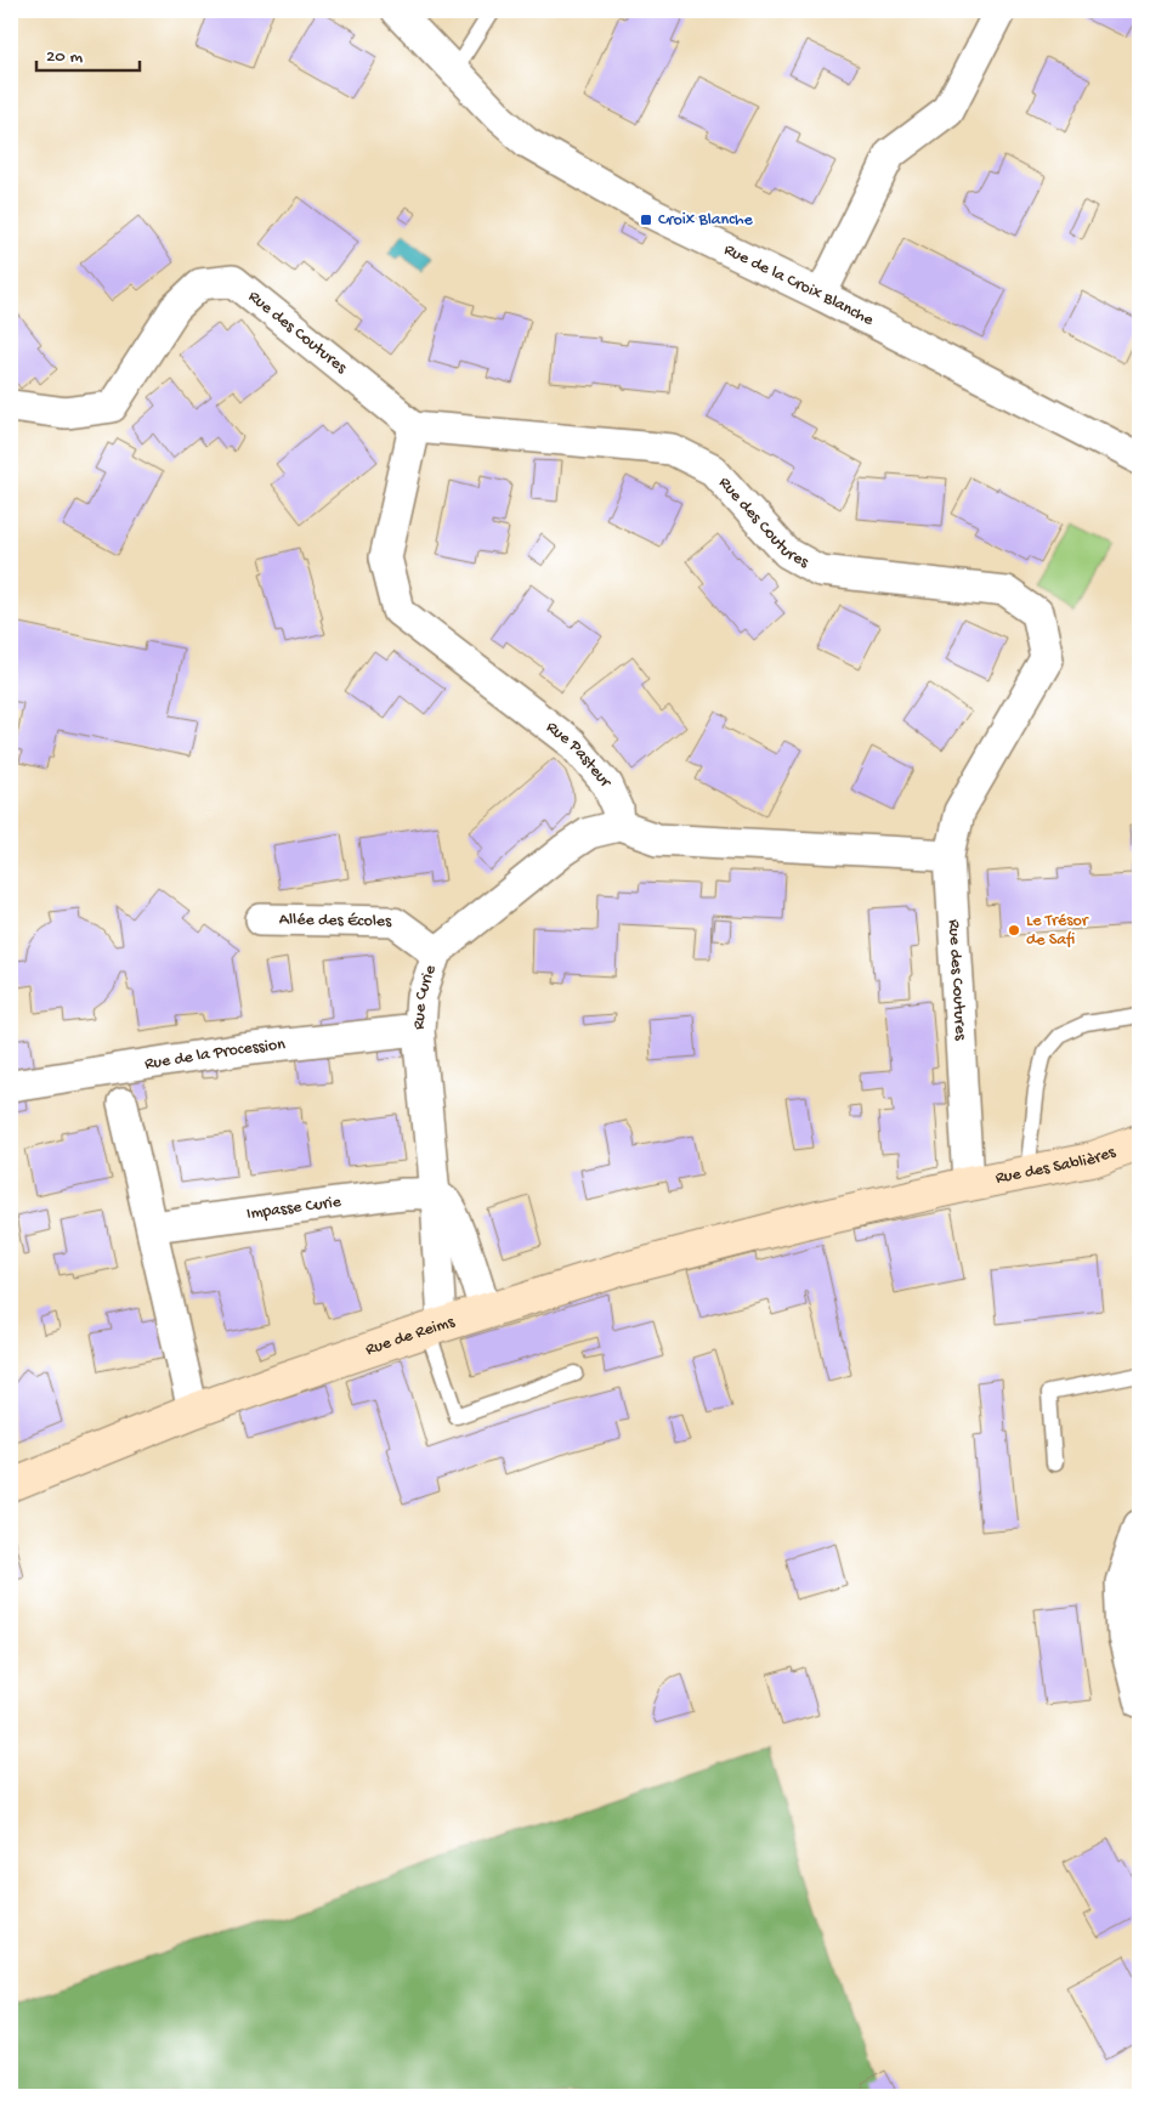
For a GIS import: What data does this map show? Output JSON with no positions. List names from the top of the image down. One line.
{"streets":{"street":["Rue de la Croix Blanche","Rue des Coutures","Rue Pasteur","Allée des Écoles","Rue Curie","Rue de la Procession","Rue des Sablières","Impasse Curie","Rue de Reims"]},"crossings":[["Rue des Coutures","Rue Pasteur"],["Rue des Coutures","Rue des Sablières"],["Rue Pasteur","Rue Curie"],["Allée des Écoles","Rue Curie"],["Rue Curie","Rue de la Procession"],["Rue Curie","Impasse Curie"],["Rue Curie","Rue de Reims"],["Rue des Sablières","Rue de Reims"]],"places":{"transit":["Croix Blanche"],"other":["Le Trésor de Safi"]},"scale_bar":"20 m"}
